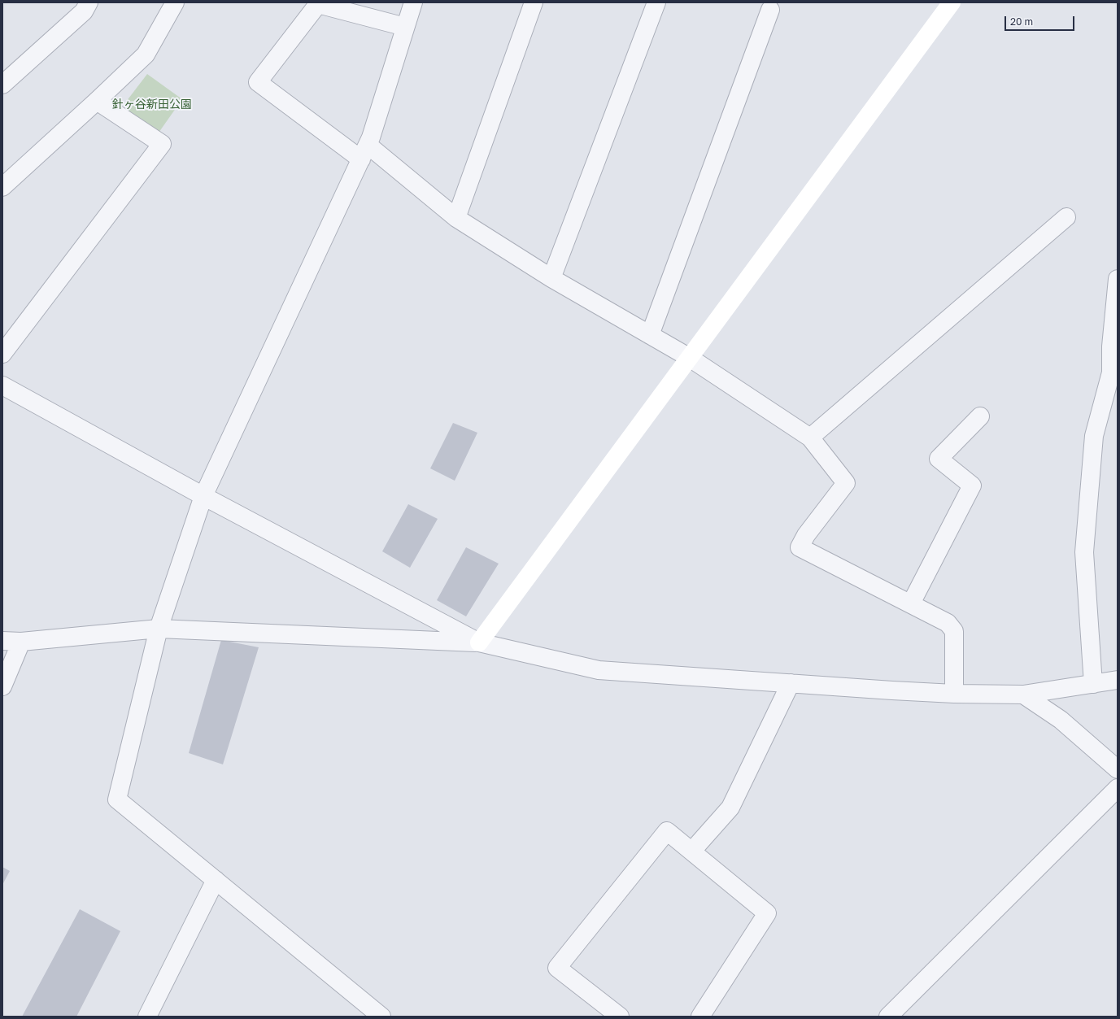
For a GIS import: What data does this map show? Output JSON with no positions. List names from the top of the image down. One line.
{"parks":["針ヶ谷新田公園"],"scale_bar":"20 m"}
